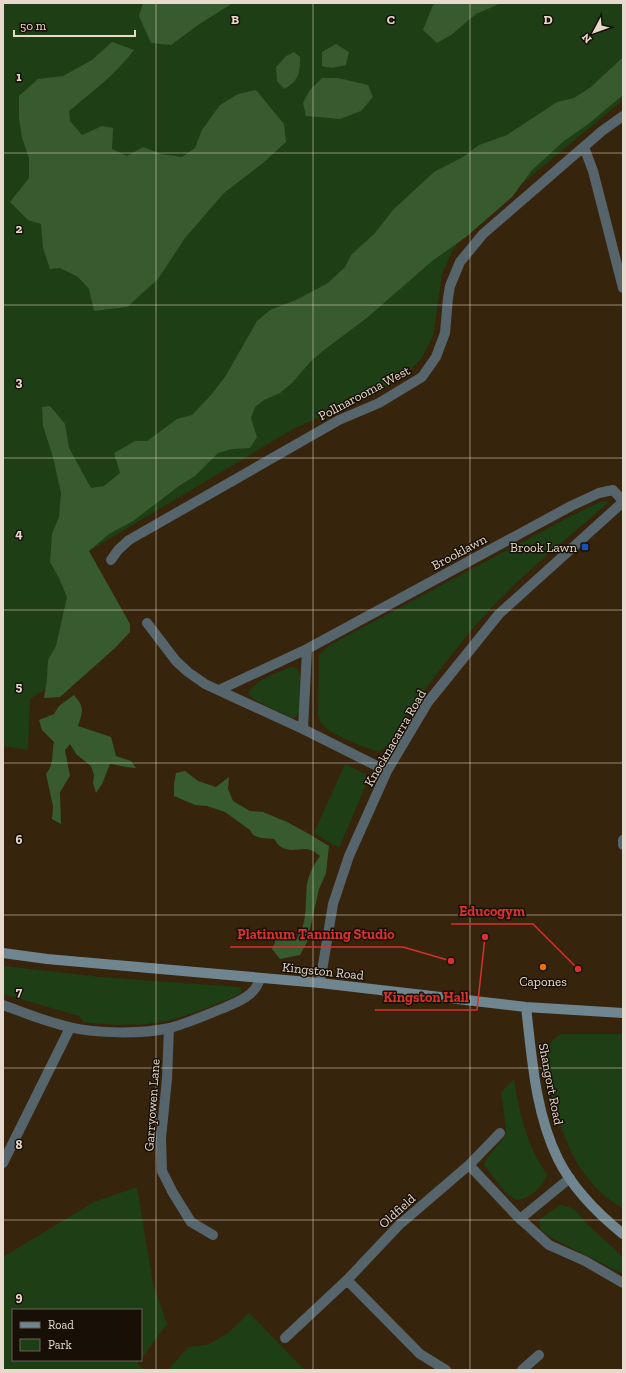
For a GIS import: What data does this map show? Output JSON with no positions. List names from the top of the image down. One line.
{"streets":{"main road":["Kingston Road","Shangort Road"],"street":["Pollnarooma West","Brooklawn","Knocknacarra Road","Garryowen Lane","Oldfield"]},"crossings":[["Brooklawn","Knocknacarra Road"],["Knocknacarra Road","Kingston Road"],["Kingston Road","Shangort Road"]],"places":{"transit":["Brook Lawn"],"other":["Kingston Hall","Platinum Tanning Studio","Capones","Educogym"]},"legend":["Road","Park"],"scale_bar":"50 m","north":"bottom left","grid":{"columns":["B","C","D"],"rows":["1","2","3","4","5","6","7","8","9"]}}
